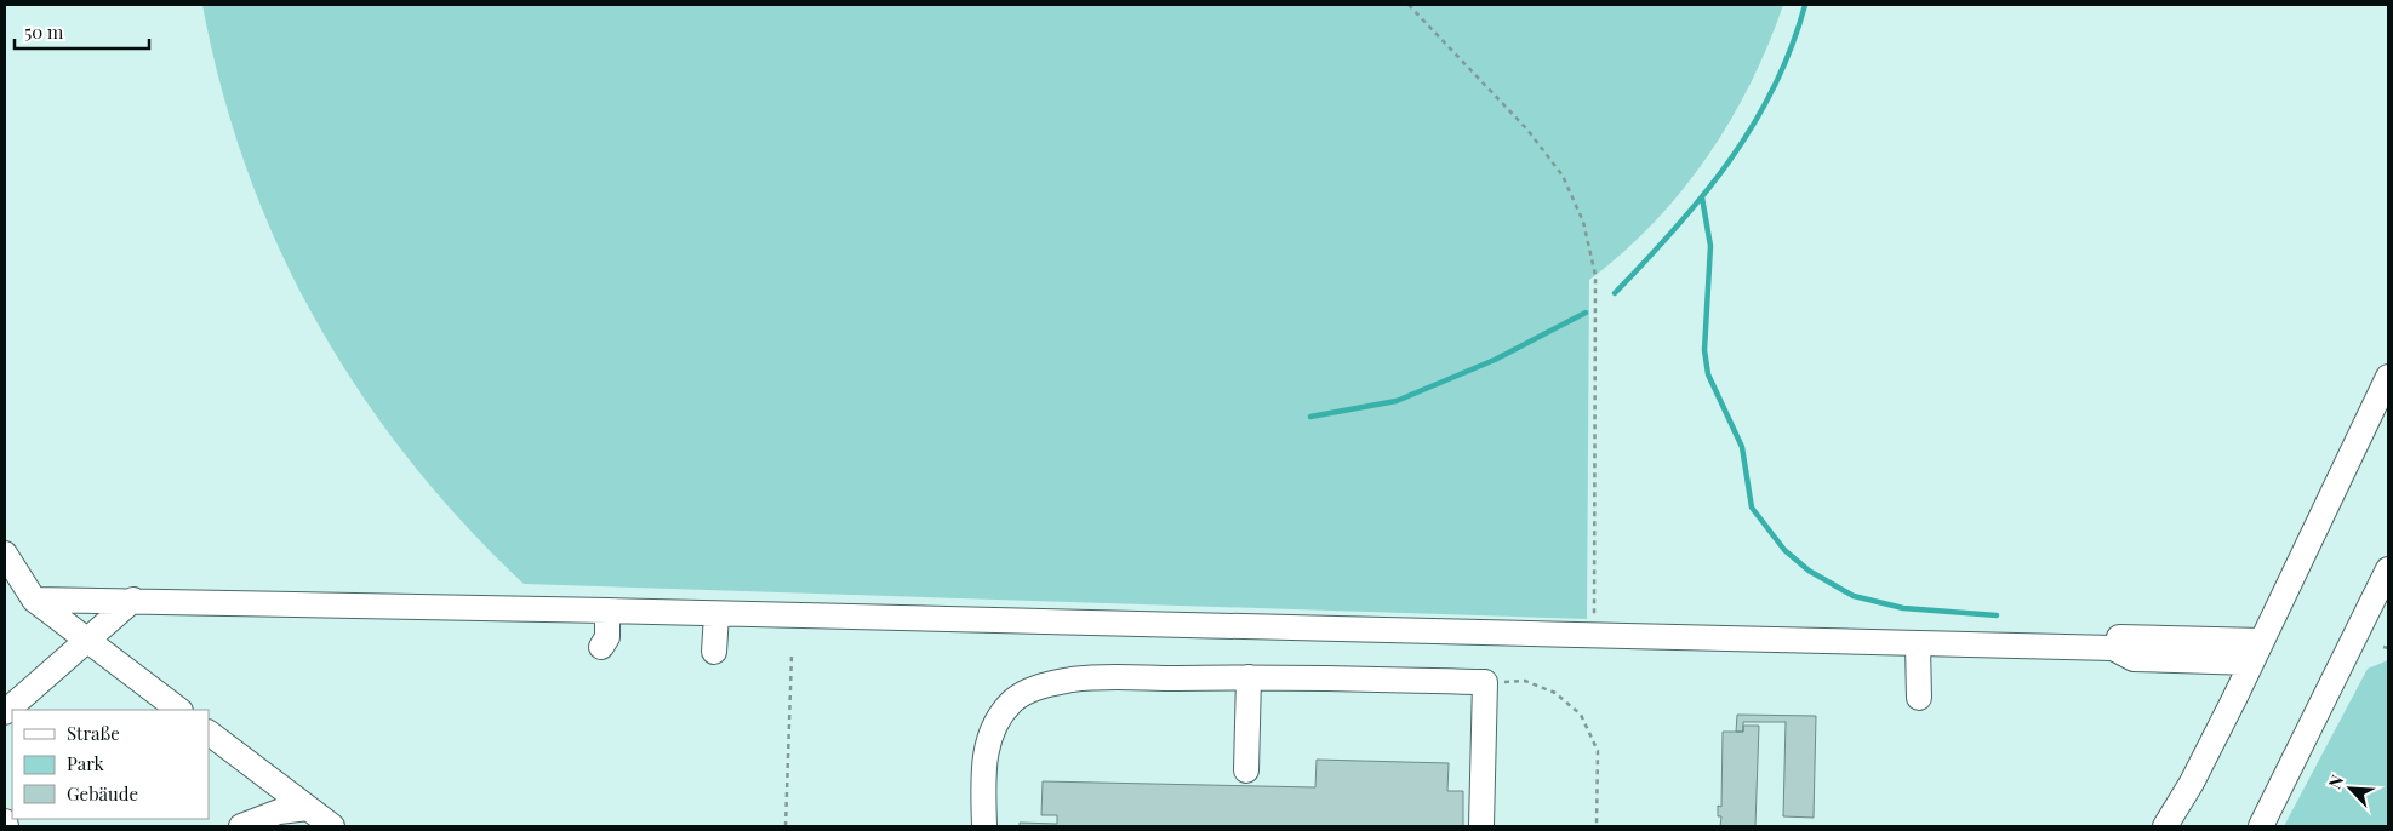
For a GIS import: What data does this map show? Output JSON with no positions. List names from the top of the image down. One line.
{"legend":["Straße","Park","Gebäude"],"scale_bar":"50 m","north":"top left"}
